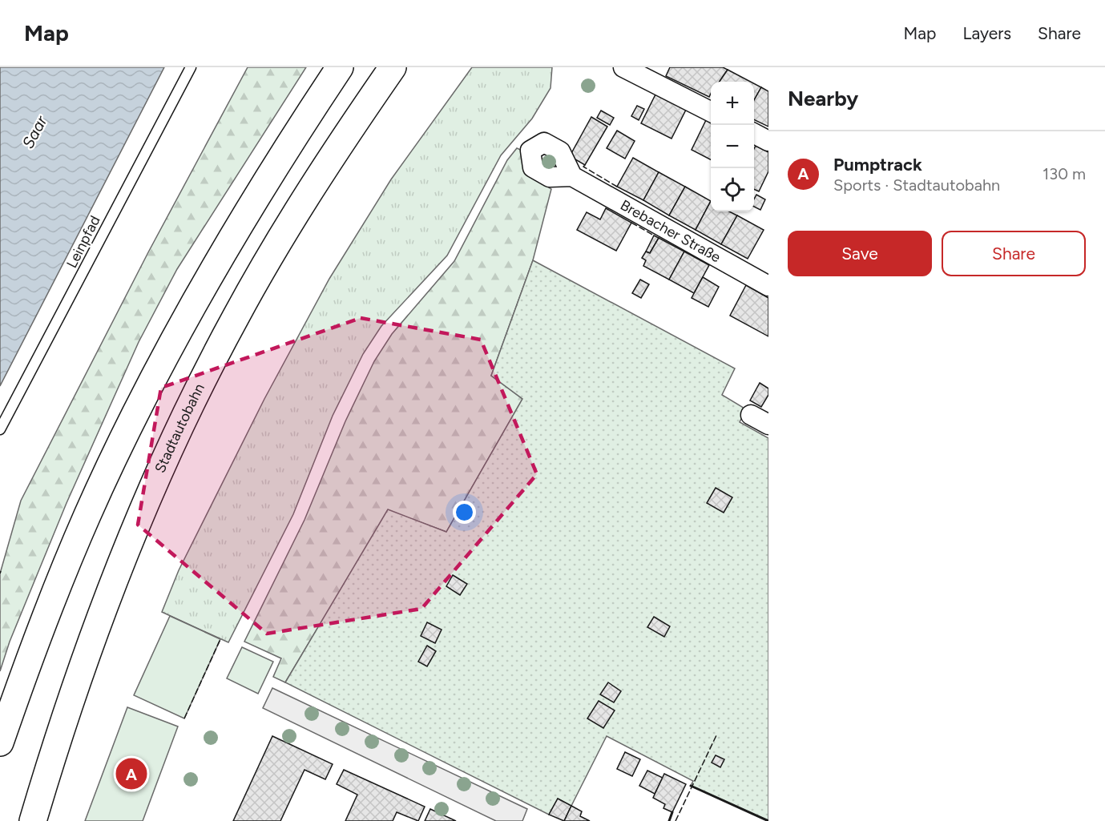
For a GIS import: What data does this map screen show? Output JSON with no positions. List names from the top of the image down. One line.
{"streets":{"highway":["Stadtautobahn"],"street":["Brebacher Straße"],"lane":["Leinpfad"]},"water":["Saar"],"page":{"header":"Map","nav":["Map","Layers","Share"],"heading":"Nearby","map_buttons":["+","−"],"list":[{"mark":"A","name":"Pumptrack","note":"Sports · Stadtautobahn","value":"130 m"}],"buttons":["Save","Share"],"pins":"A"}}
